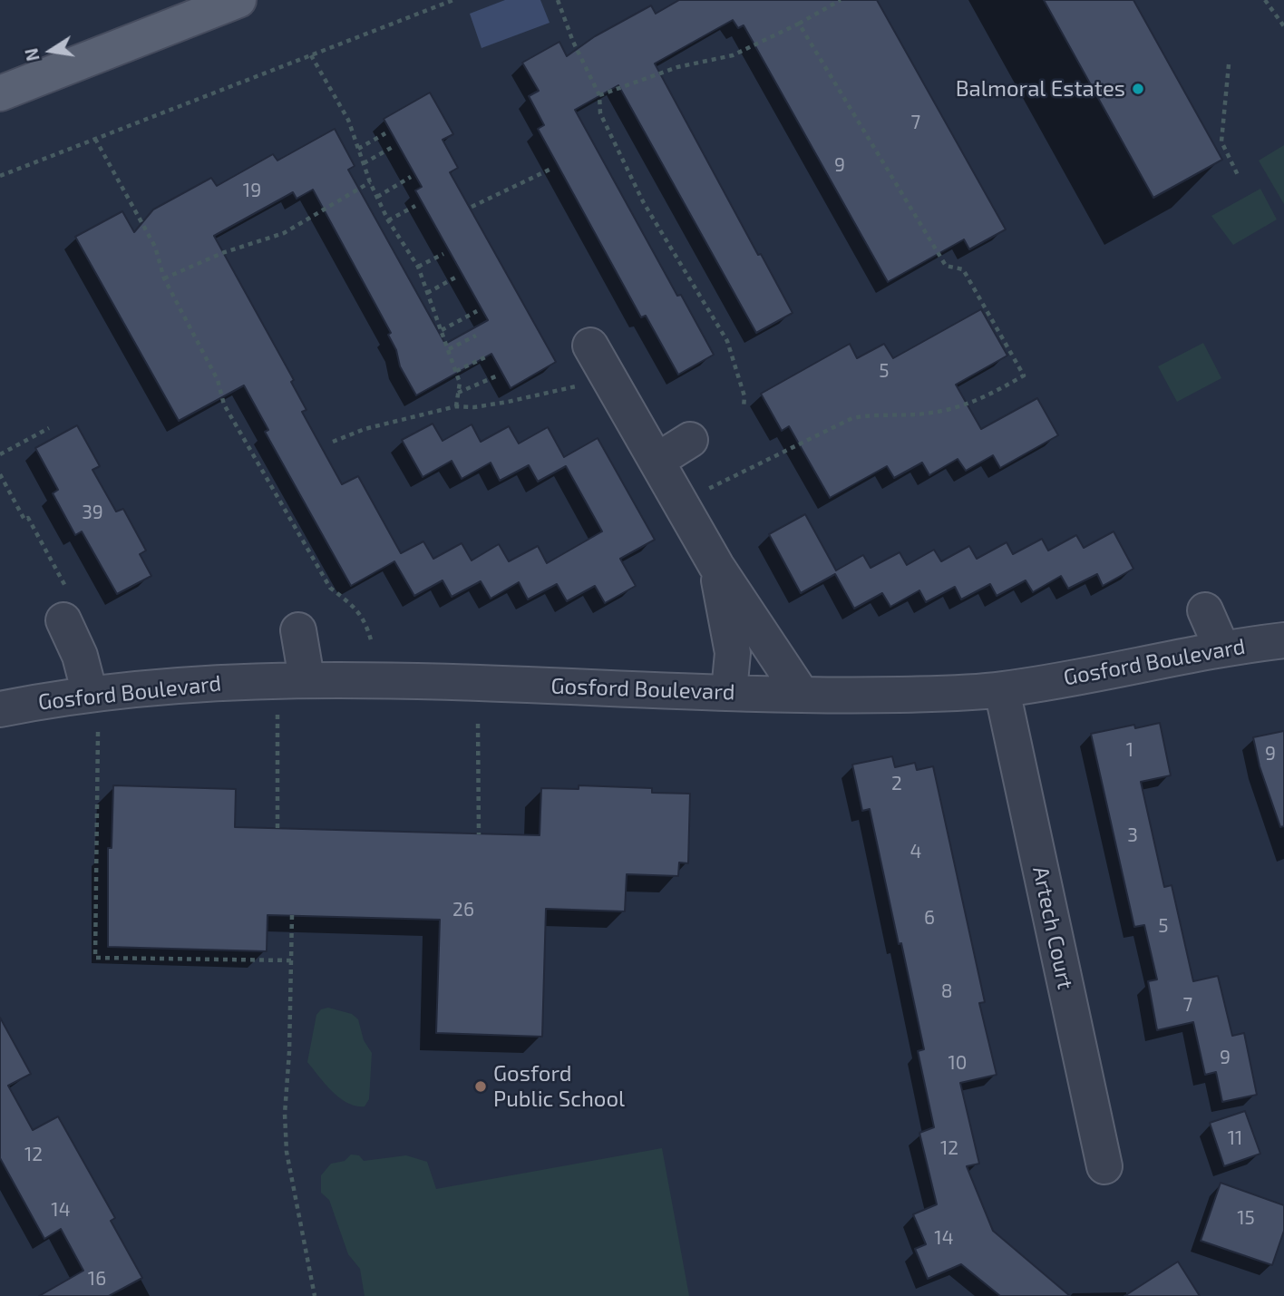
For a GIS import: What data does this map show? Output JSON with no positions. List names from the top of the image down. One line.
{"streets":{"street":["Gosford Boulevard","Artech Court"]},"crossings":[["Gosford Boulevard","Artech Court"]],"places":["Balmoral Estates","Gosford Public School"],"house_numbers":["7","9","19","5","39","1","9","2","3","4","26","6","5","8","7","9","10","11","12","12","14","15","14","16"],"north":"left"}
